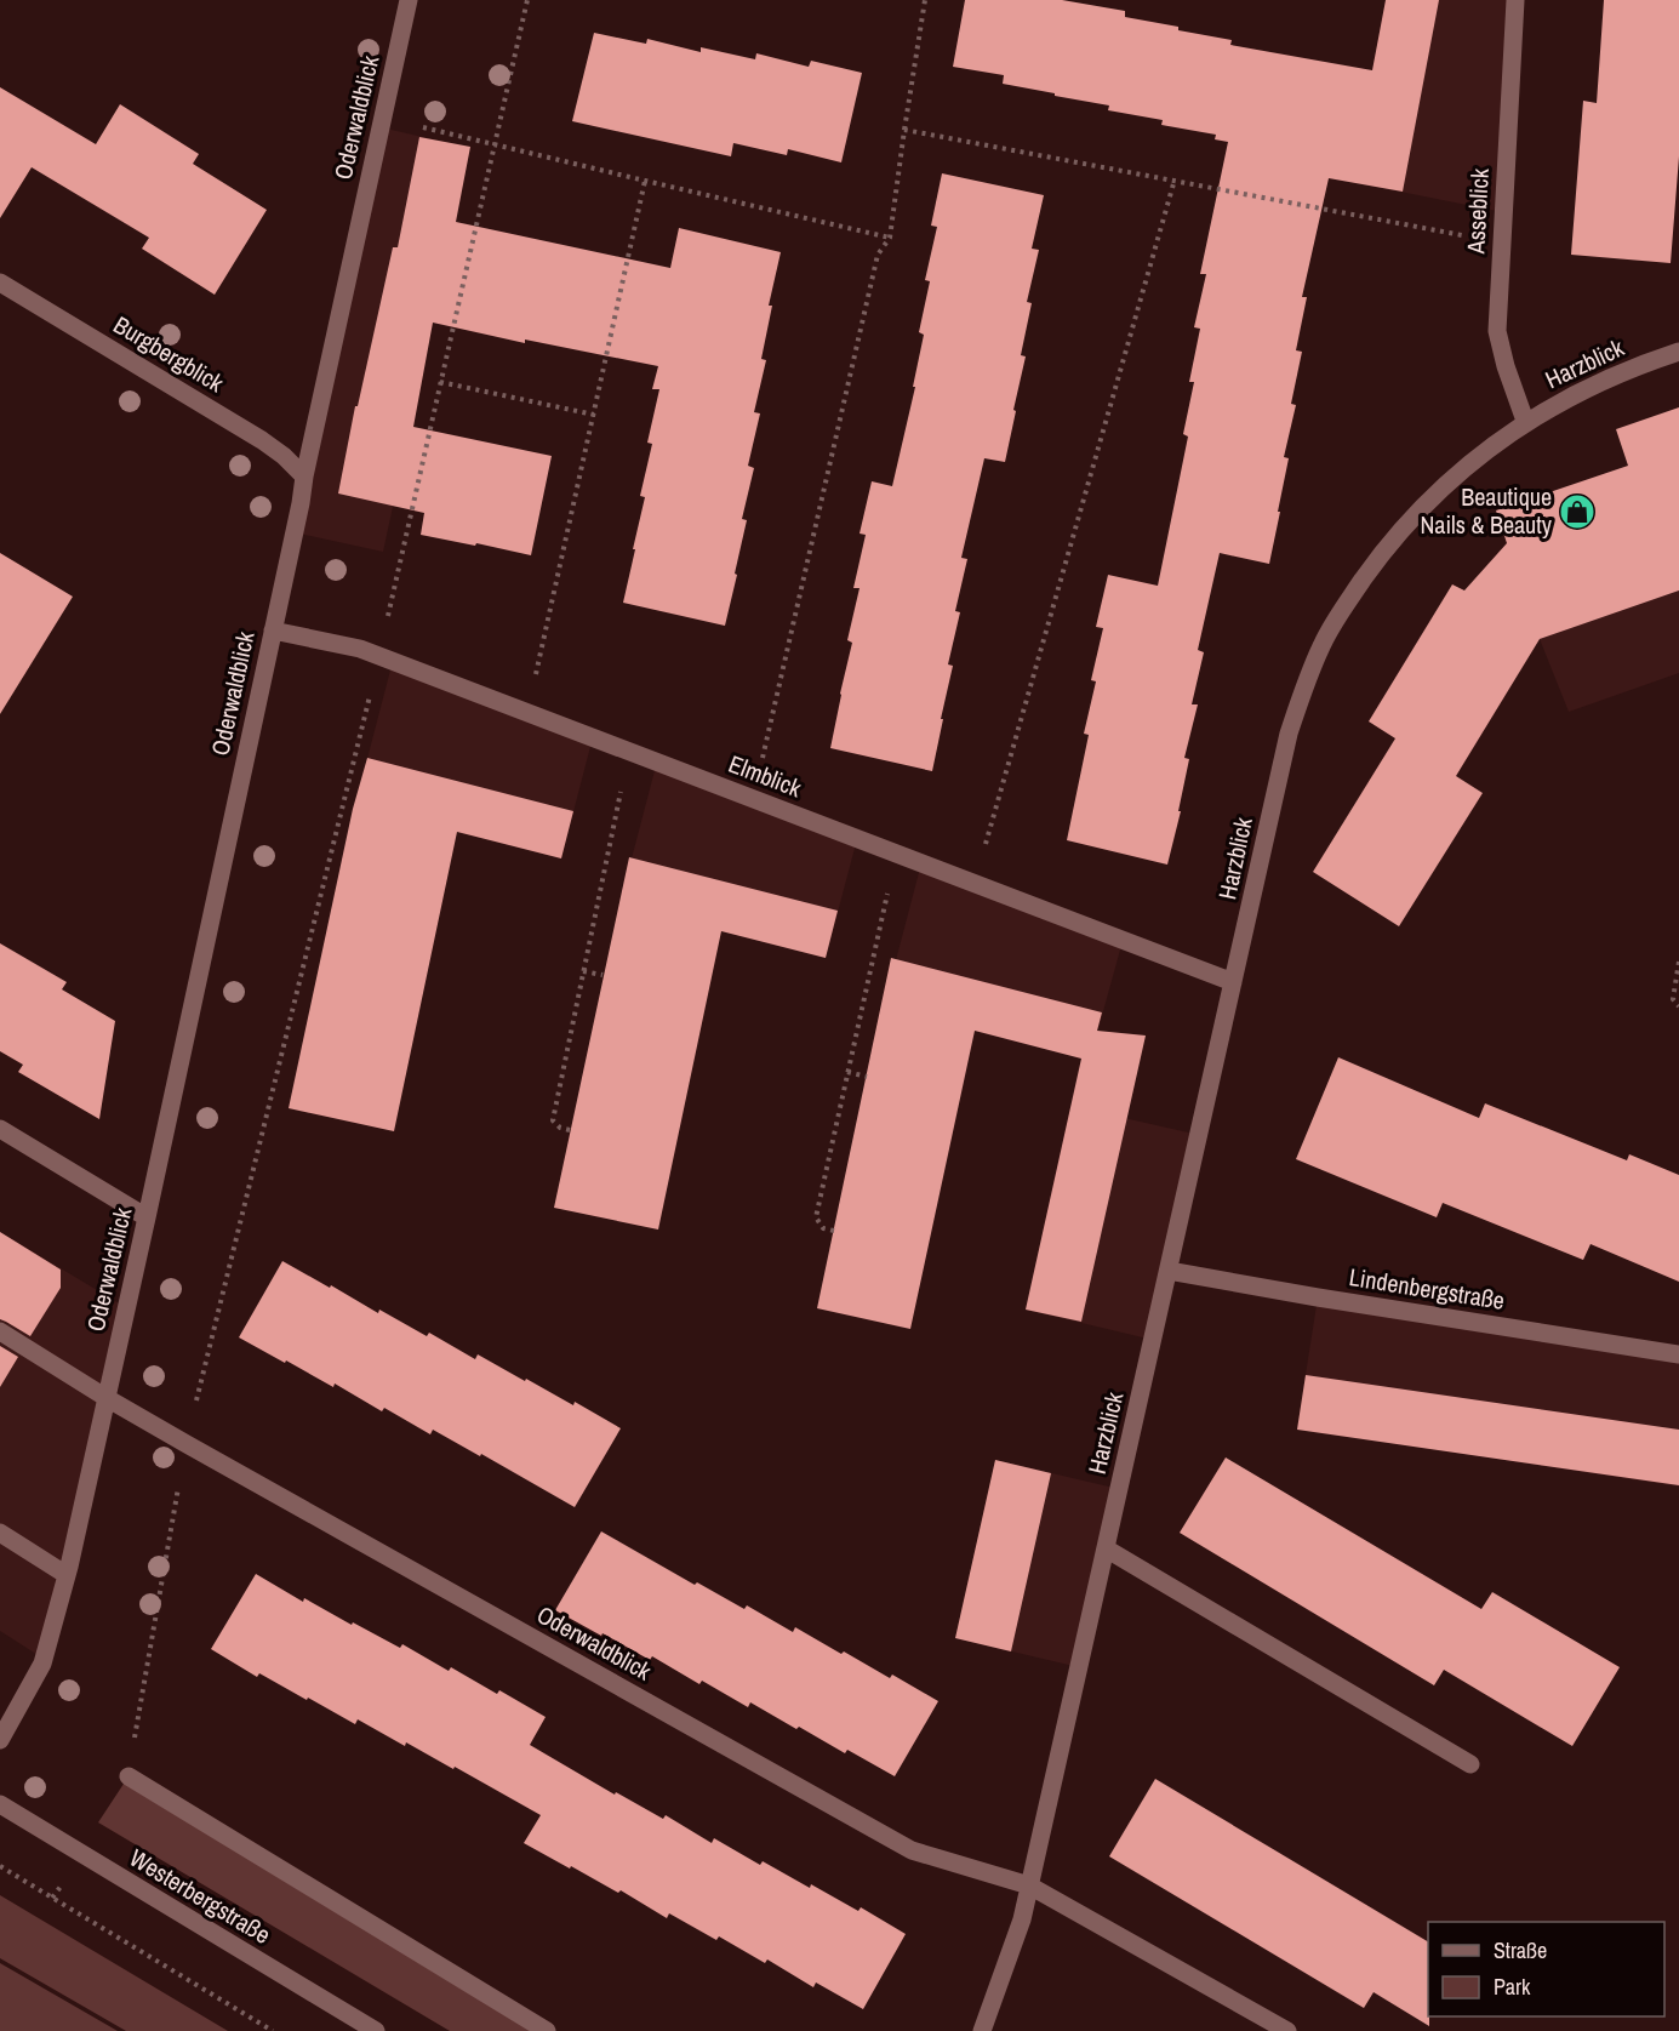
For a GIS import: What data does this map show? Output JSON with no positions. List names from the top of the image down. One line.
{"streets":{"street":["Oderwaldblick","Asseblick","Burgbergblick","Harzblick","Elmblick","Lindenbergstraße","Westerbergstraße"]},"crossings":[["Oderwaldblick","Burgbergblick"],["Oderwaldblick","Harzblick"],["Oderwaldblick","Elmblick"],["Asseblick","Harzblick"],["Harzblick","Elmblick"],["Harzblick","Lindenbergstraße"]],"places":{"shop":["Beautique Nails & Beauty"]},"legend":["Straße","Park"]}
